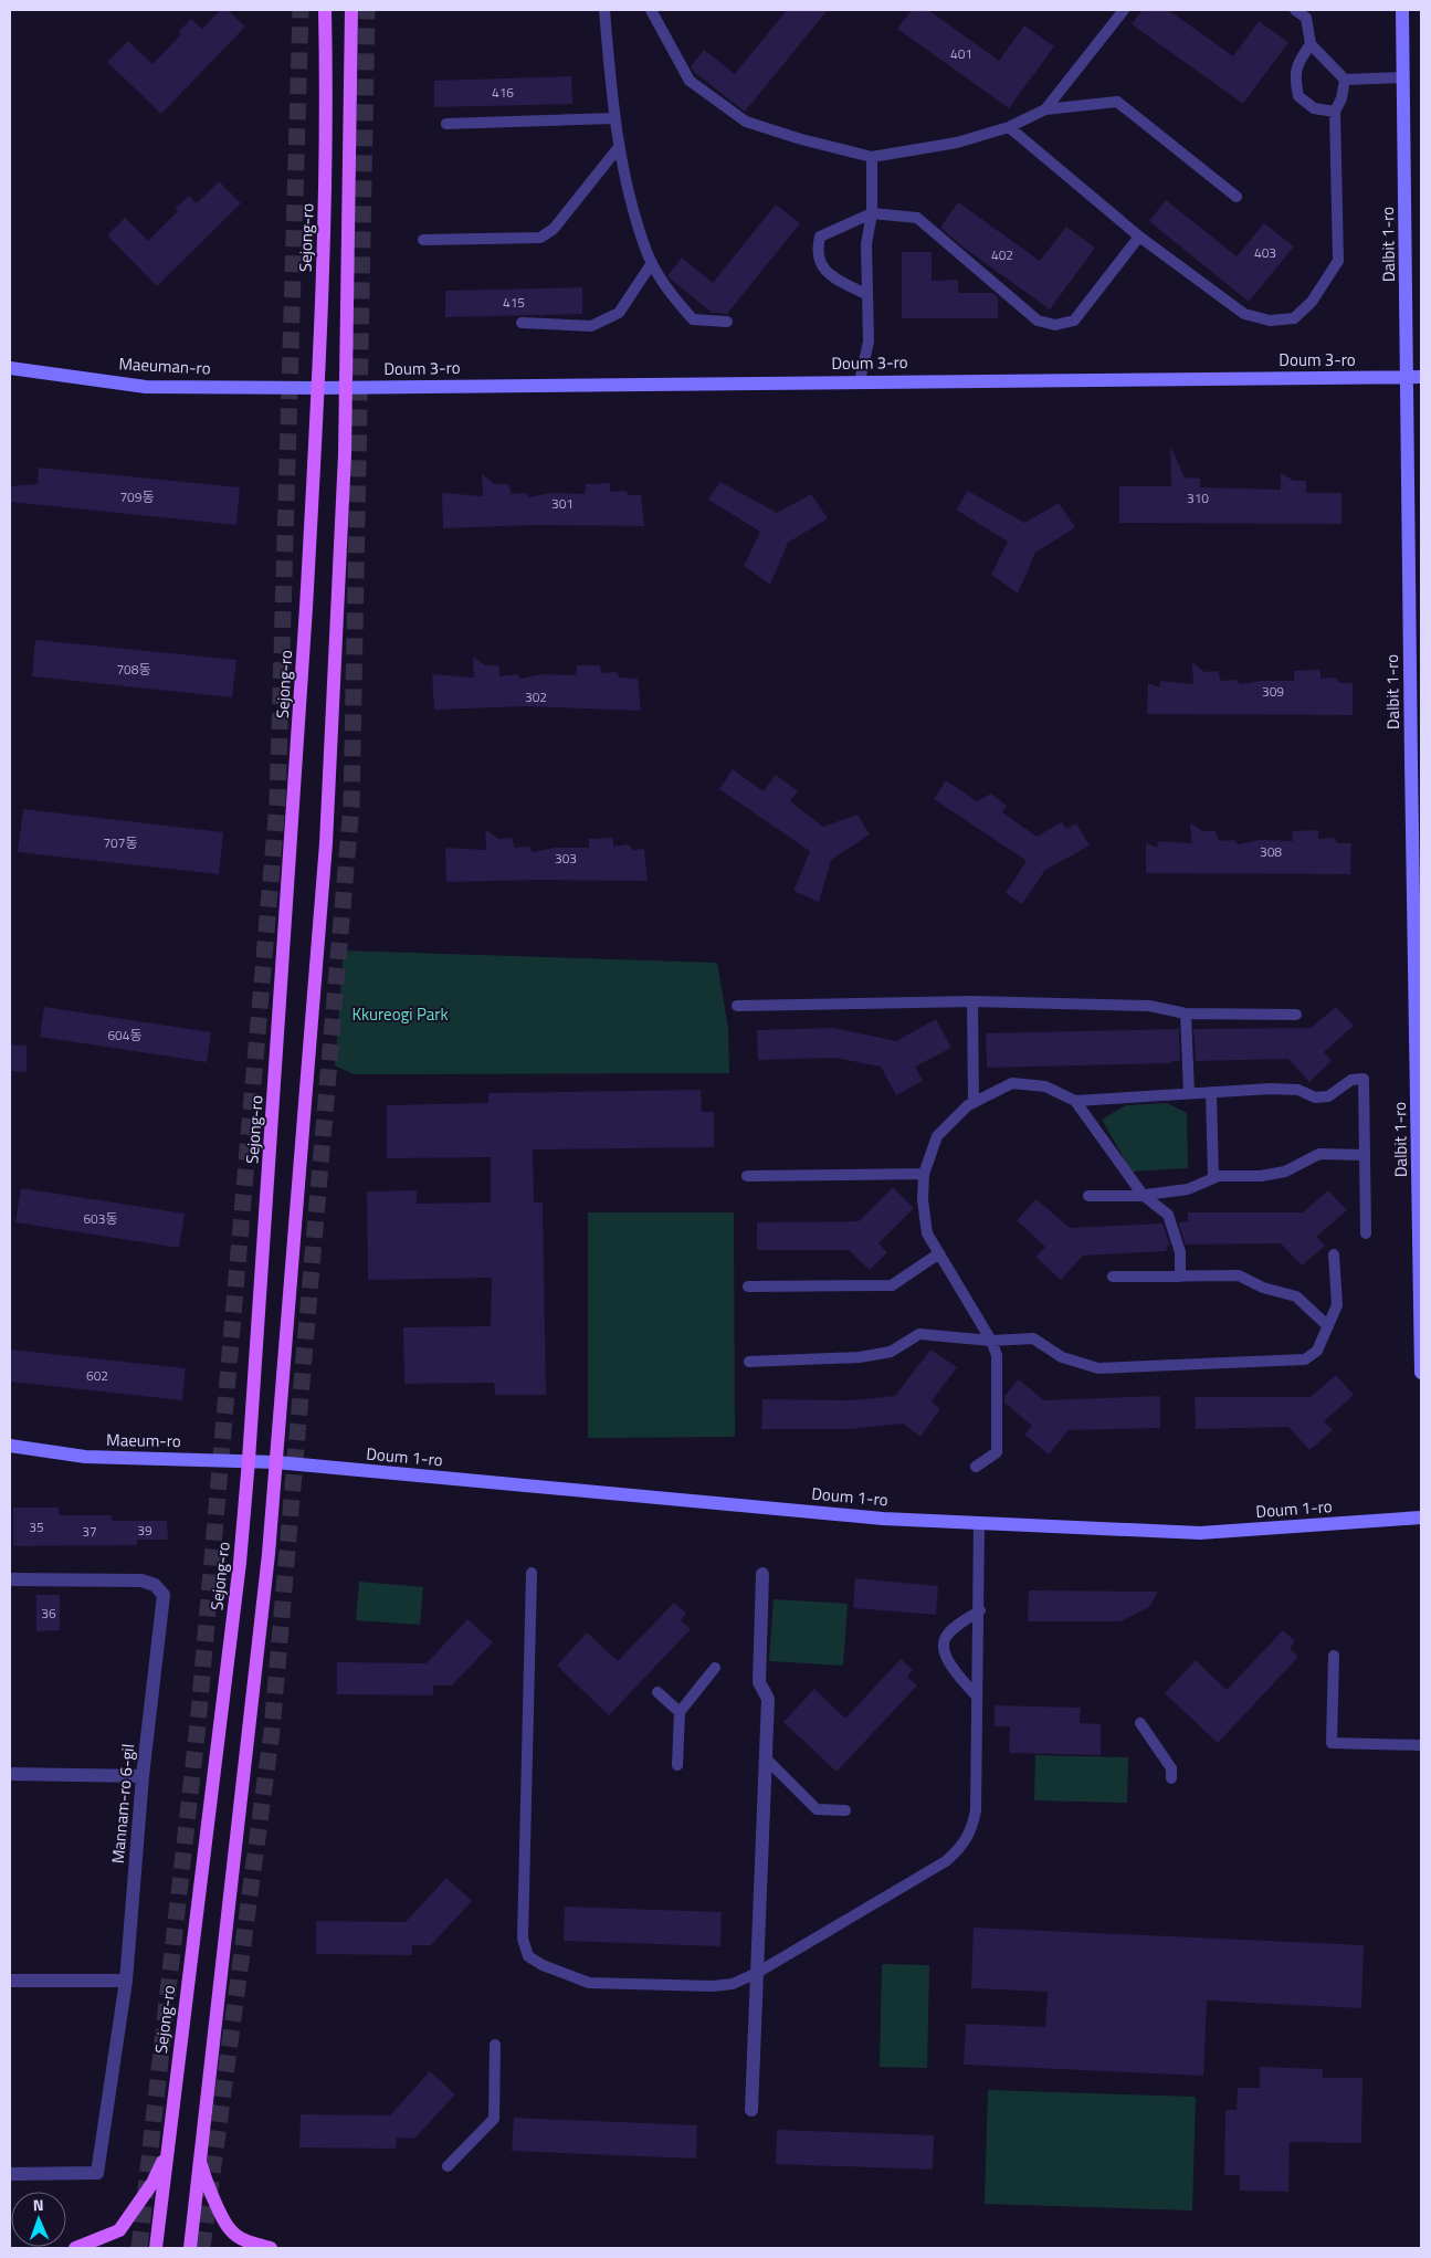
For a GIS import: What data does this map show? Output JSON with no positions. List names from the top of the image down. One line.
{"streets":{"main road":["Sejong-ro"],"street":["Dalbit 1-ro","Doum 3-ro","Maeuman-ro","Maeum-ro","Doum 1-ro","Mannam-ro 6-gil"]},"crossings":[["Sejong-ro","Doum 3-ro"],["Sejong-ro","Maeuman-ro"],["Sejong-ro","Maeum-ro"],["Dalbit 1-ro","Doum 3-ro"],["Doum 3-ro","Maeuman-ro"],["Maeum-ro","Doum 1-ro"]],"parks":["Kkureogi Park"],"house_numbers":["401","416","403","402","415","709동","310","301","708동","309","302","707동","308","303","604동","603동","602","35","39","37","36"],"north":"top"}
